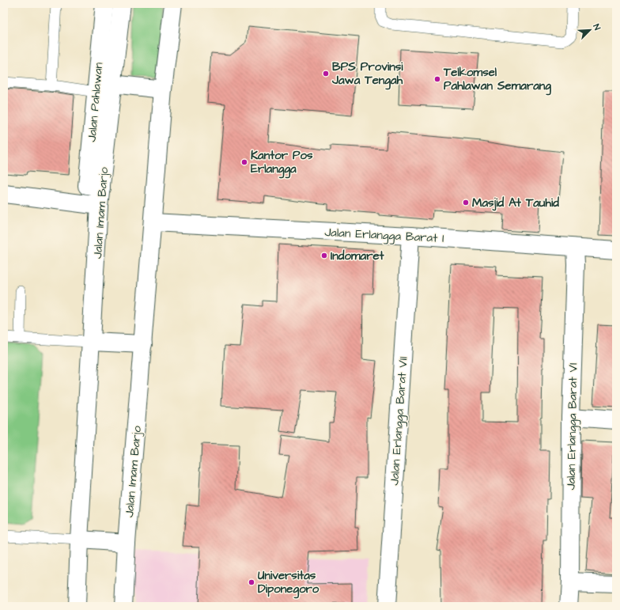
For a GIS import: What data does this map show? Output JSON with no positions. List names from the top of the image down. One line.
{"streets":{"street":["Jalan Pahlawan","Jalan Imam Barjo","Jalan Erlangga Barat I","Jalan Erlangga Barat VII","Jalan Erlangga Barat VI"]},"crossings":[["Jalan Pahlawan","Jalan Imam Barjo"],["Jalan Imam Barjo","Jalan Erlangga Barat I"],["Jalan Erlangga Barat I","Jalan Erlangga Barat VII"],["Jalan Erlangga Barat I","Jalan Erlangga Barat VI"]],"places":["BPS Provinsi Jawa Tengah","Telkomsel Pahlawan Semarang","Kantor Pos Erlangga","Masjid At Tauhid","Indomaret","Universitas Diponegoro"],"north":"top right"}
